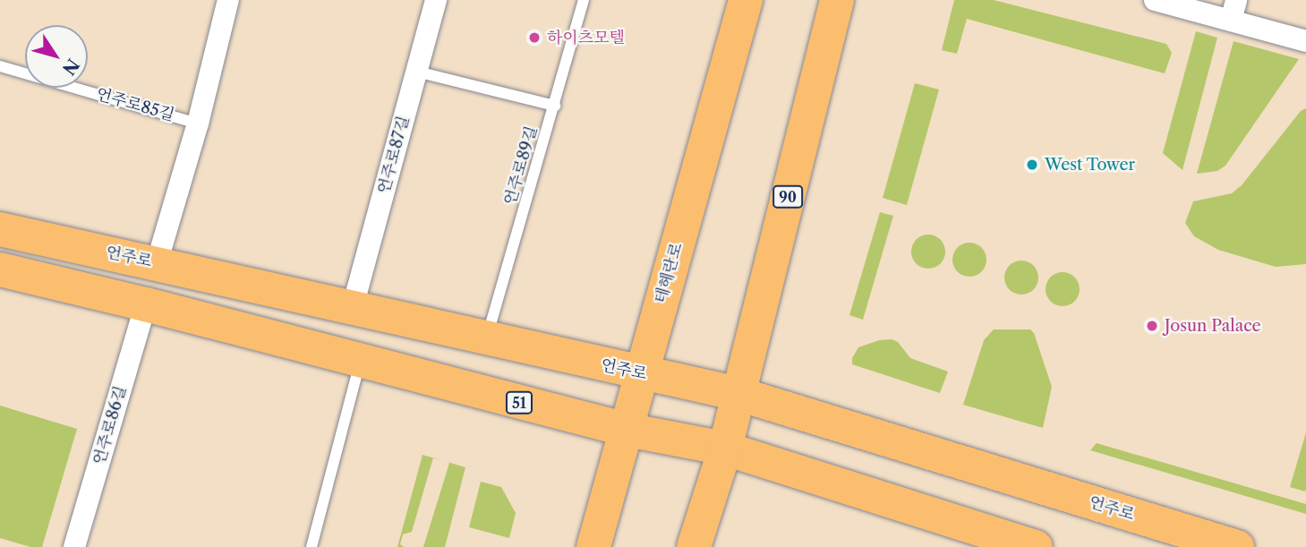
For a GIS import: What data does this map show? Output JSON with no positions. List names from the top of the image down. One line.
{"streets":{"main road":["90","언주로","테헤란로","51"],"street":["언주로87길","언주로86길"],"lane":["언주로85길","언주로89길"]},"crossings":[["언주로87길","언주로"],["언주로89길","언주로"],["90","언주로"],["90","51"],["언주로","테헤란로"],["테헤란로","51"],["51","언주로86길"]],"places":["하이츠모텔","West Tower","Josun Palace"],"north":"bottom right"}
